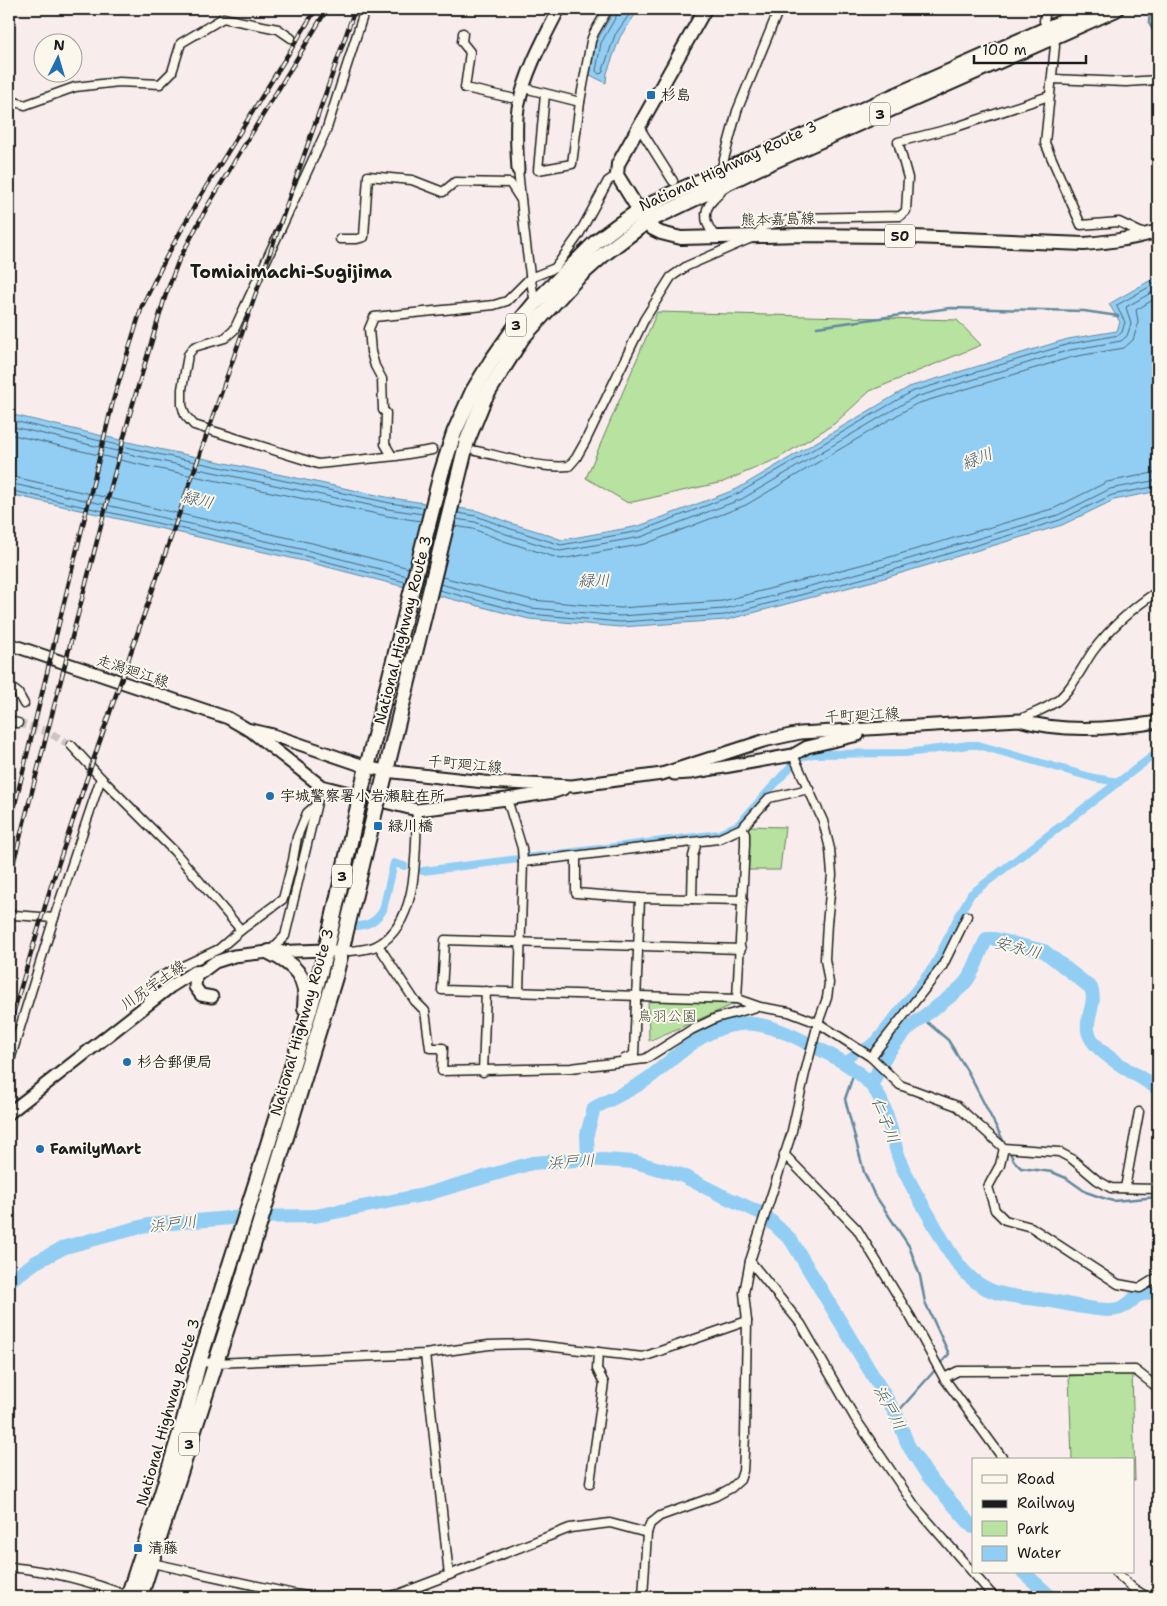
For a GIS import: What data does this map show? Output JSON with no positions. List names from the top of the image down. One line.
{"streets":{"highway":["3","National Highway Route 3"],"main road":["熊本嘉島線","50","走潟廻江線","千町廻江線","川尻宇土線"]},"crossings":[["National Highway Route 3","熊本嘉島線"],["National Highway Route 3","走潟廻江線"],["National Highway Route 3","千町廻江線"],["National Highway Route 3","川尻宇土線"],["走潟廻江線","千町廻江線"]],"districts":["Tomiaimachi-Sugijima"],"water":["緑川","安永川","仁子川","浜戸川"],"parks":["鳥羽公園"],"places":{"transit":["杉島","緑川橋","清藤"],"other":["宇城警察署小岩瀬駐在所","杉合郵便局","FamilyMart"]},"legend":["Road","Railway","Park","Water"],"scale_bar":"100 m","north":"top"}
